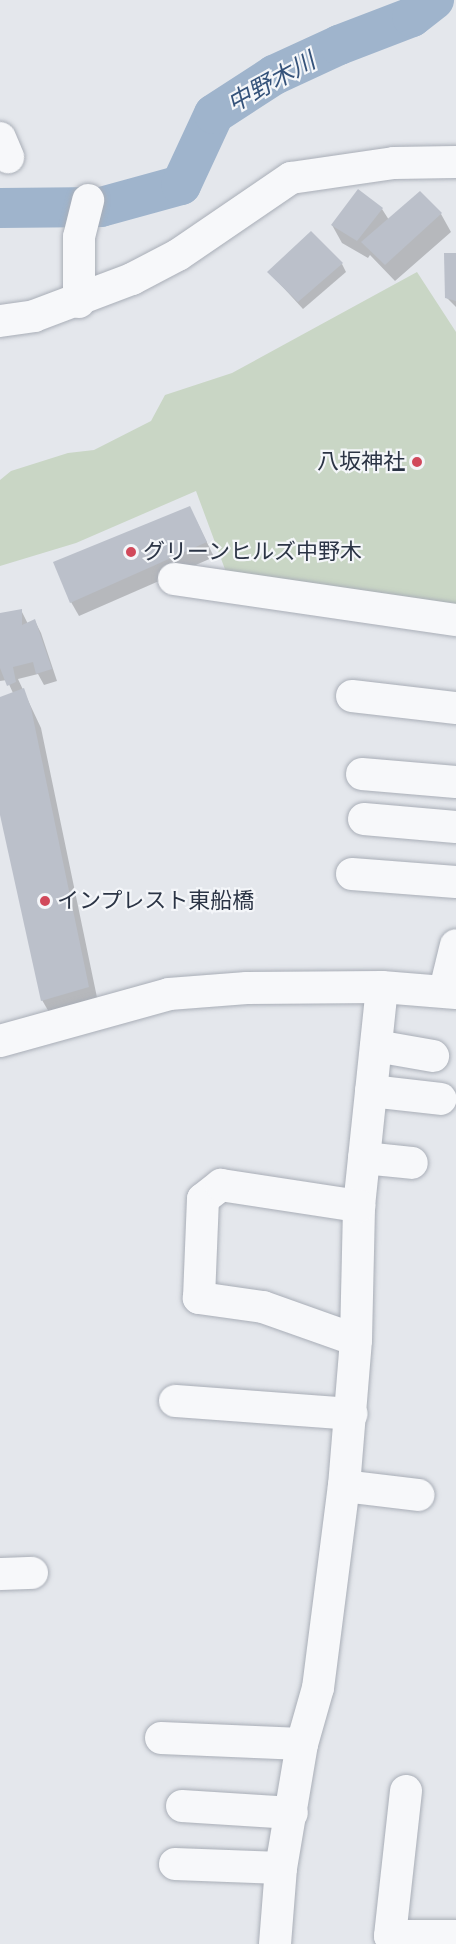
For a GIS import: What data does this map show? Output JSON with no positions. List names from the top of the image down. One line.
{"water":["中野木川"],"places":["八坂神社","グリーンヒルズ中野木","インプレスト東船橋"]}
